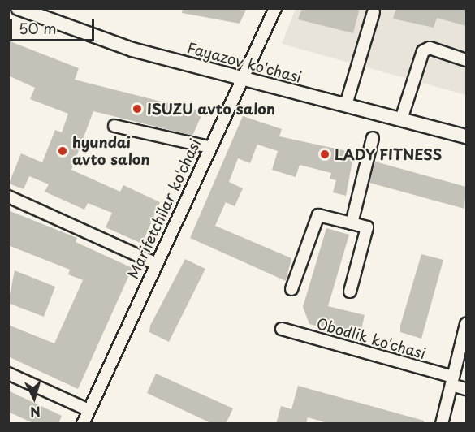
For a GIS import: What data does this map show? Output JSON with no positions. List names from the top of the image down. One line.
{"streets":{"main road":["Fayazov ko'chasi"],"street":["Marifetchilar ko'chasi","Obodlik ko'chasi"]},"crossings":[["Fayazov ko'chasi","Marifetchilar ko'chasi"]],"places":["ISUZU avto salon","hyundai avto salon","LADY FITNESS"],"scale_bar":"50 m","north":"bottom"}
